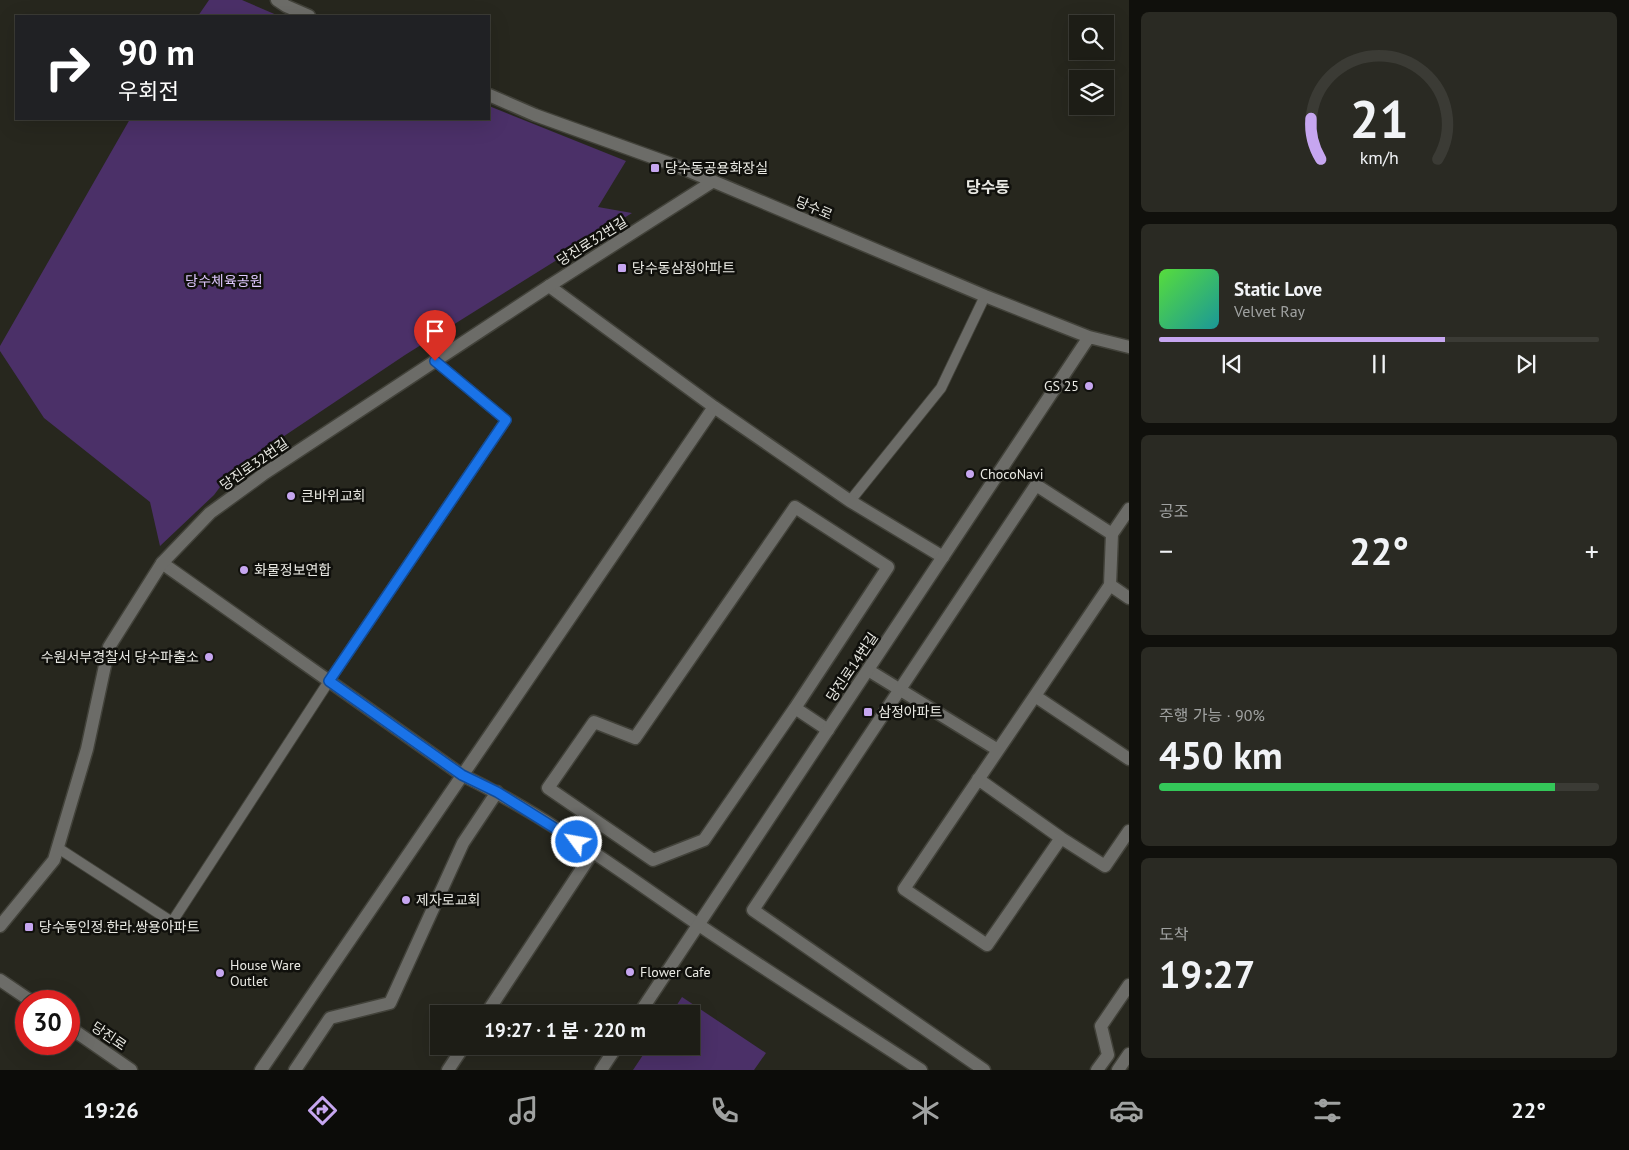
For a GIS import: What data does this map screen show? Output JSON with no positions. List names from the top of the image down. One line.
{"streets":{"street":["당수로","당진로32번길","당진로14번길","당진로"]},"crossings":[["당수로","당진로32번길"],["당수로","당진로14번길"]],"districts":["당수동"],"parks":["당수체육공원"],"places":{"transit":["당수동공용화장실","당수동삼정아파트","삼정아파트","당수동인정.한라.쌍용아파트"],"other":["GS 25","ChocoNavi","큰바위교회","화물정보연합","수원서부경찰서 당수파출소","제자로교회","Flower Cafe","House Ware Outlet"]},"page":{"turn":["90 m","우회전"],"song":["Static Love","Velvet Ray"],"tile":["공조",["주행 가능 · 90%","450 km"],["도착","19:27"]],"heat":["−","22°","+"],"limit":"30","trip":"19:27 · 1 분 · 220 m","tabs":["19:26","22°"],"gauge":["21","km/h"]}}
